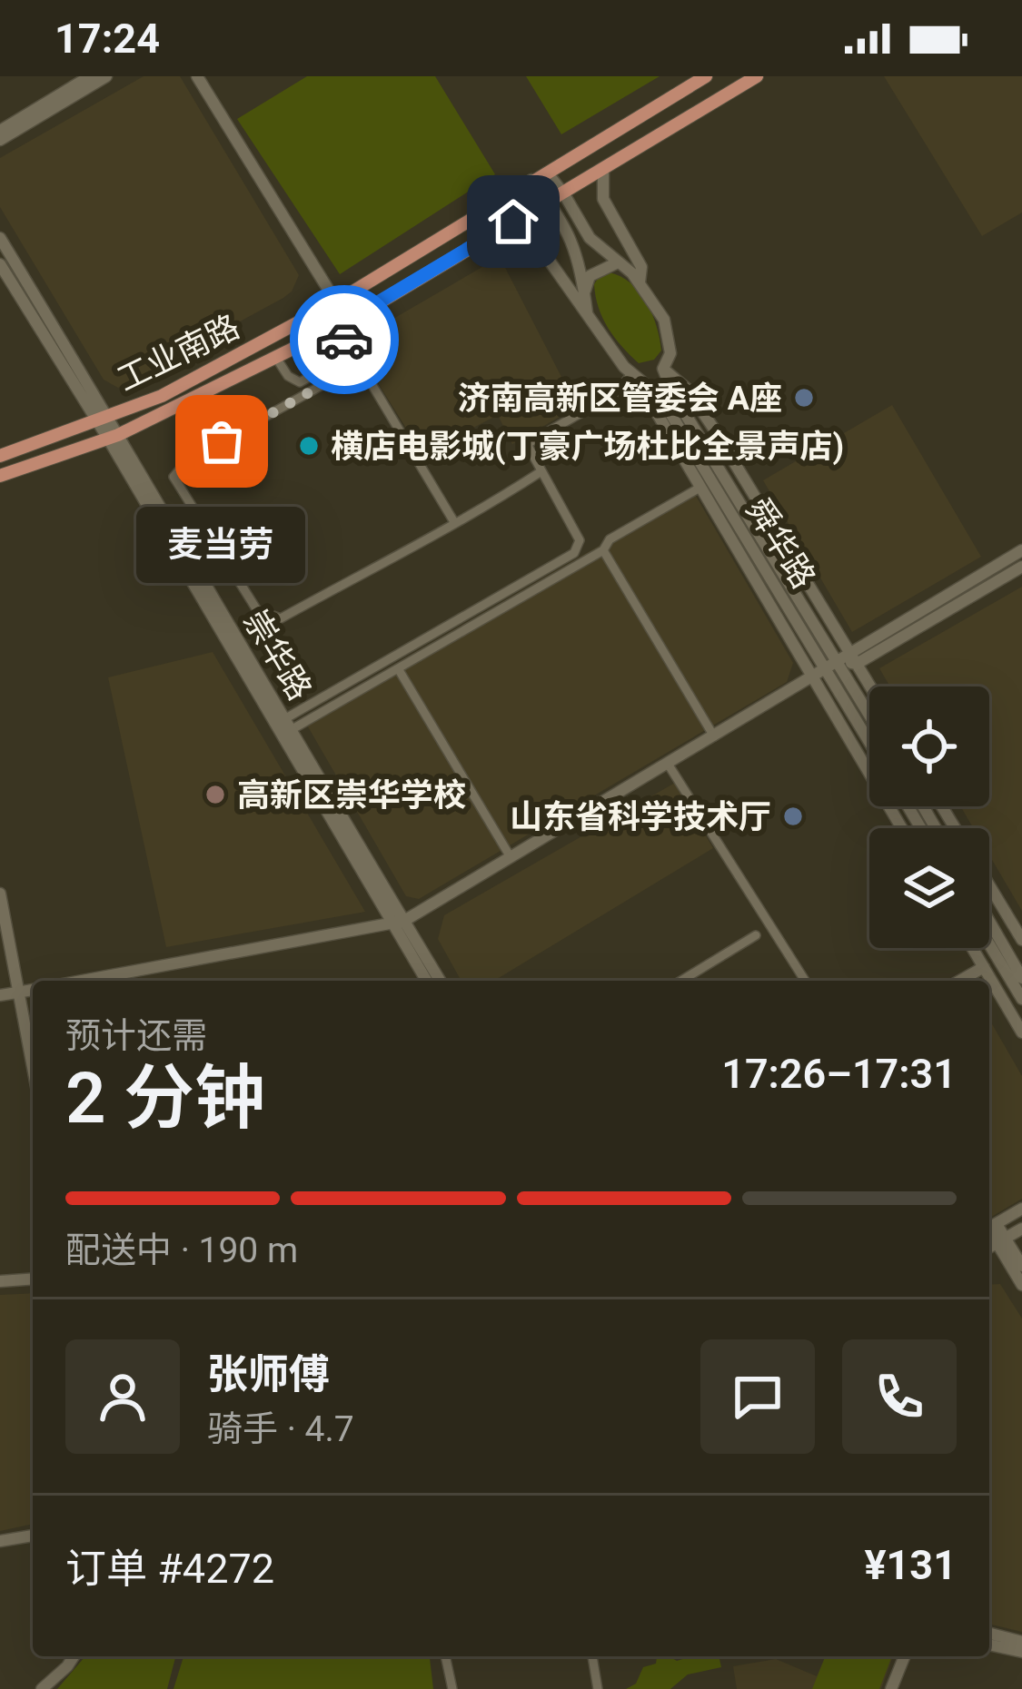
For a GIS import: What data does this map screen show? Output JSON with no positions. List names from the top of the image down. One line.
{"streets":{"main road":["工业南路","舜华路","崇华路"]},"crossings":[["工业南路","舜华路"],["工业南路","崇华路"]],"places":["济南高新区管委会 A座","麦当劳","横店电影城(丁豪广场杜比全景声店)","高新区崇华学校","山东省科学技术厅"],"page":{"status":"17:24","bubble":"麦当劳","heading":["2 分钟","预计还需","17:26–17:31"],"panel":["张师傅","骑手 · 4.7","订单 #4272","¥131"],"bar":"配送中 · 190 m"}}
